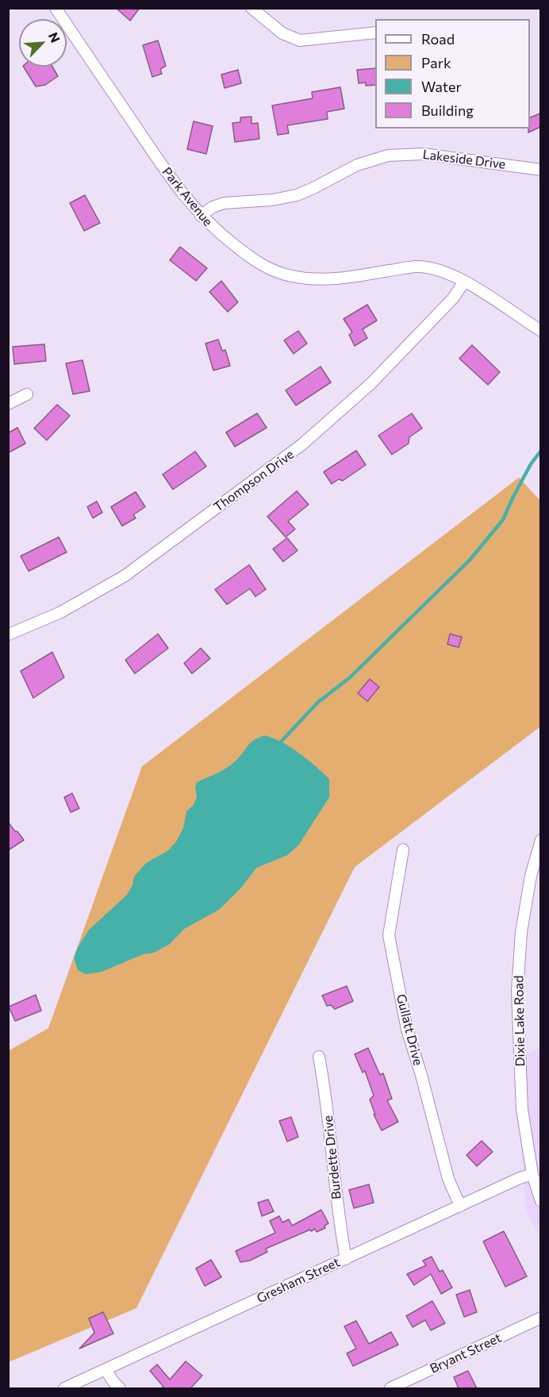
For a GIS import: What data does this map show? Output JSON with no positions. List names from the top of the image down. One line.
{"streets":{"street":["Lakeside Drive","Park Avenue","Thompson Drive","Dixie Lake Road","Gullatt Drive","Burdette Drive","Gresham Street","Bryant Street"]},"crossings":[["Lakeside Drive","Park Avenue"],["Park Avenue","Thompson Drive"],["Dixie Lake Road","Gresham Street"],["Gullatt Drive","Gresham Street"],["Burdette Drive","Gresham Street"]],"legend":["Road","Park","Water","Building"],"north":"top right"}
